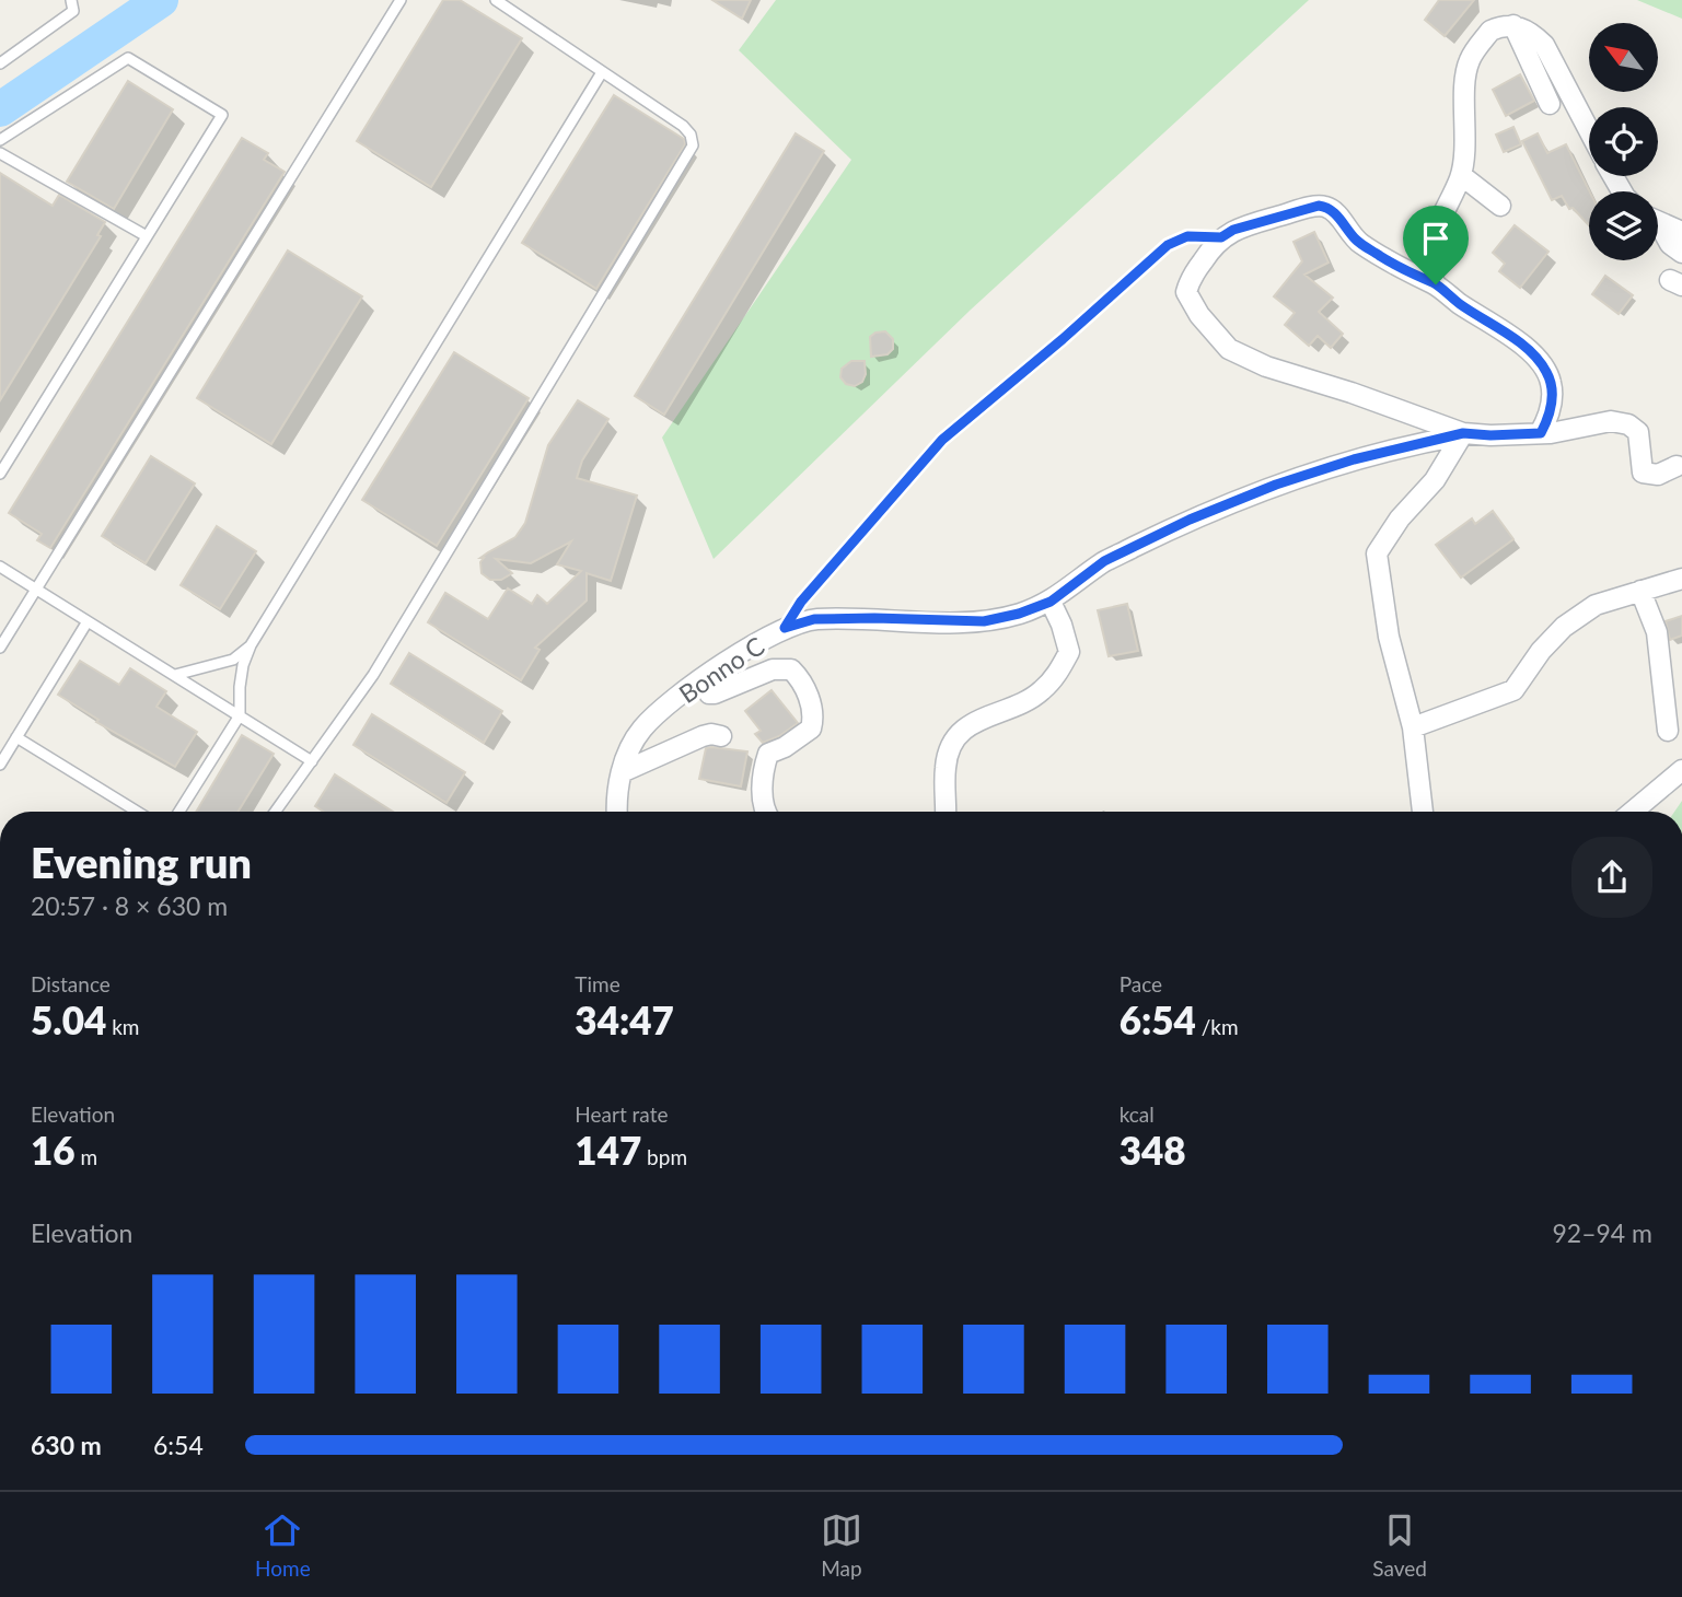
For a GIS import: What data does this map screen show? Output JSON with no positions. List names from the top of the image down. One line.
{"streets":{"street":["Bonno C"]},"north":"top left","page":{"heading":["Evening run","20:57 · 8 × 630 m"],"stats":[["Distance","5.04 km"],["Time","34:47"],["Pace","6:54 /km"],["Elevation","16 m"],["Heart rate","147 bpm"],["kcal","348"]],"chart":["Elevation","92–94 m"],"list":[{"name":"630 m","note":"6:54"}],"tabs":["Home","Map","Saved"]}}
